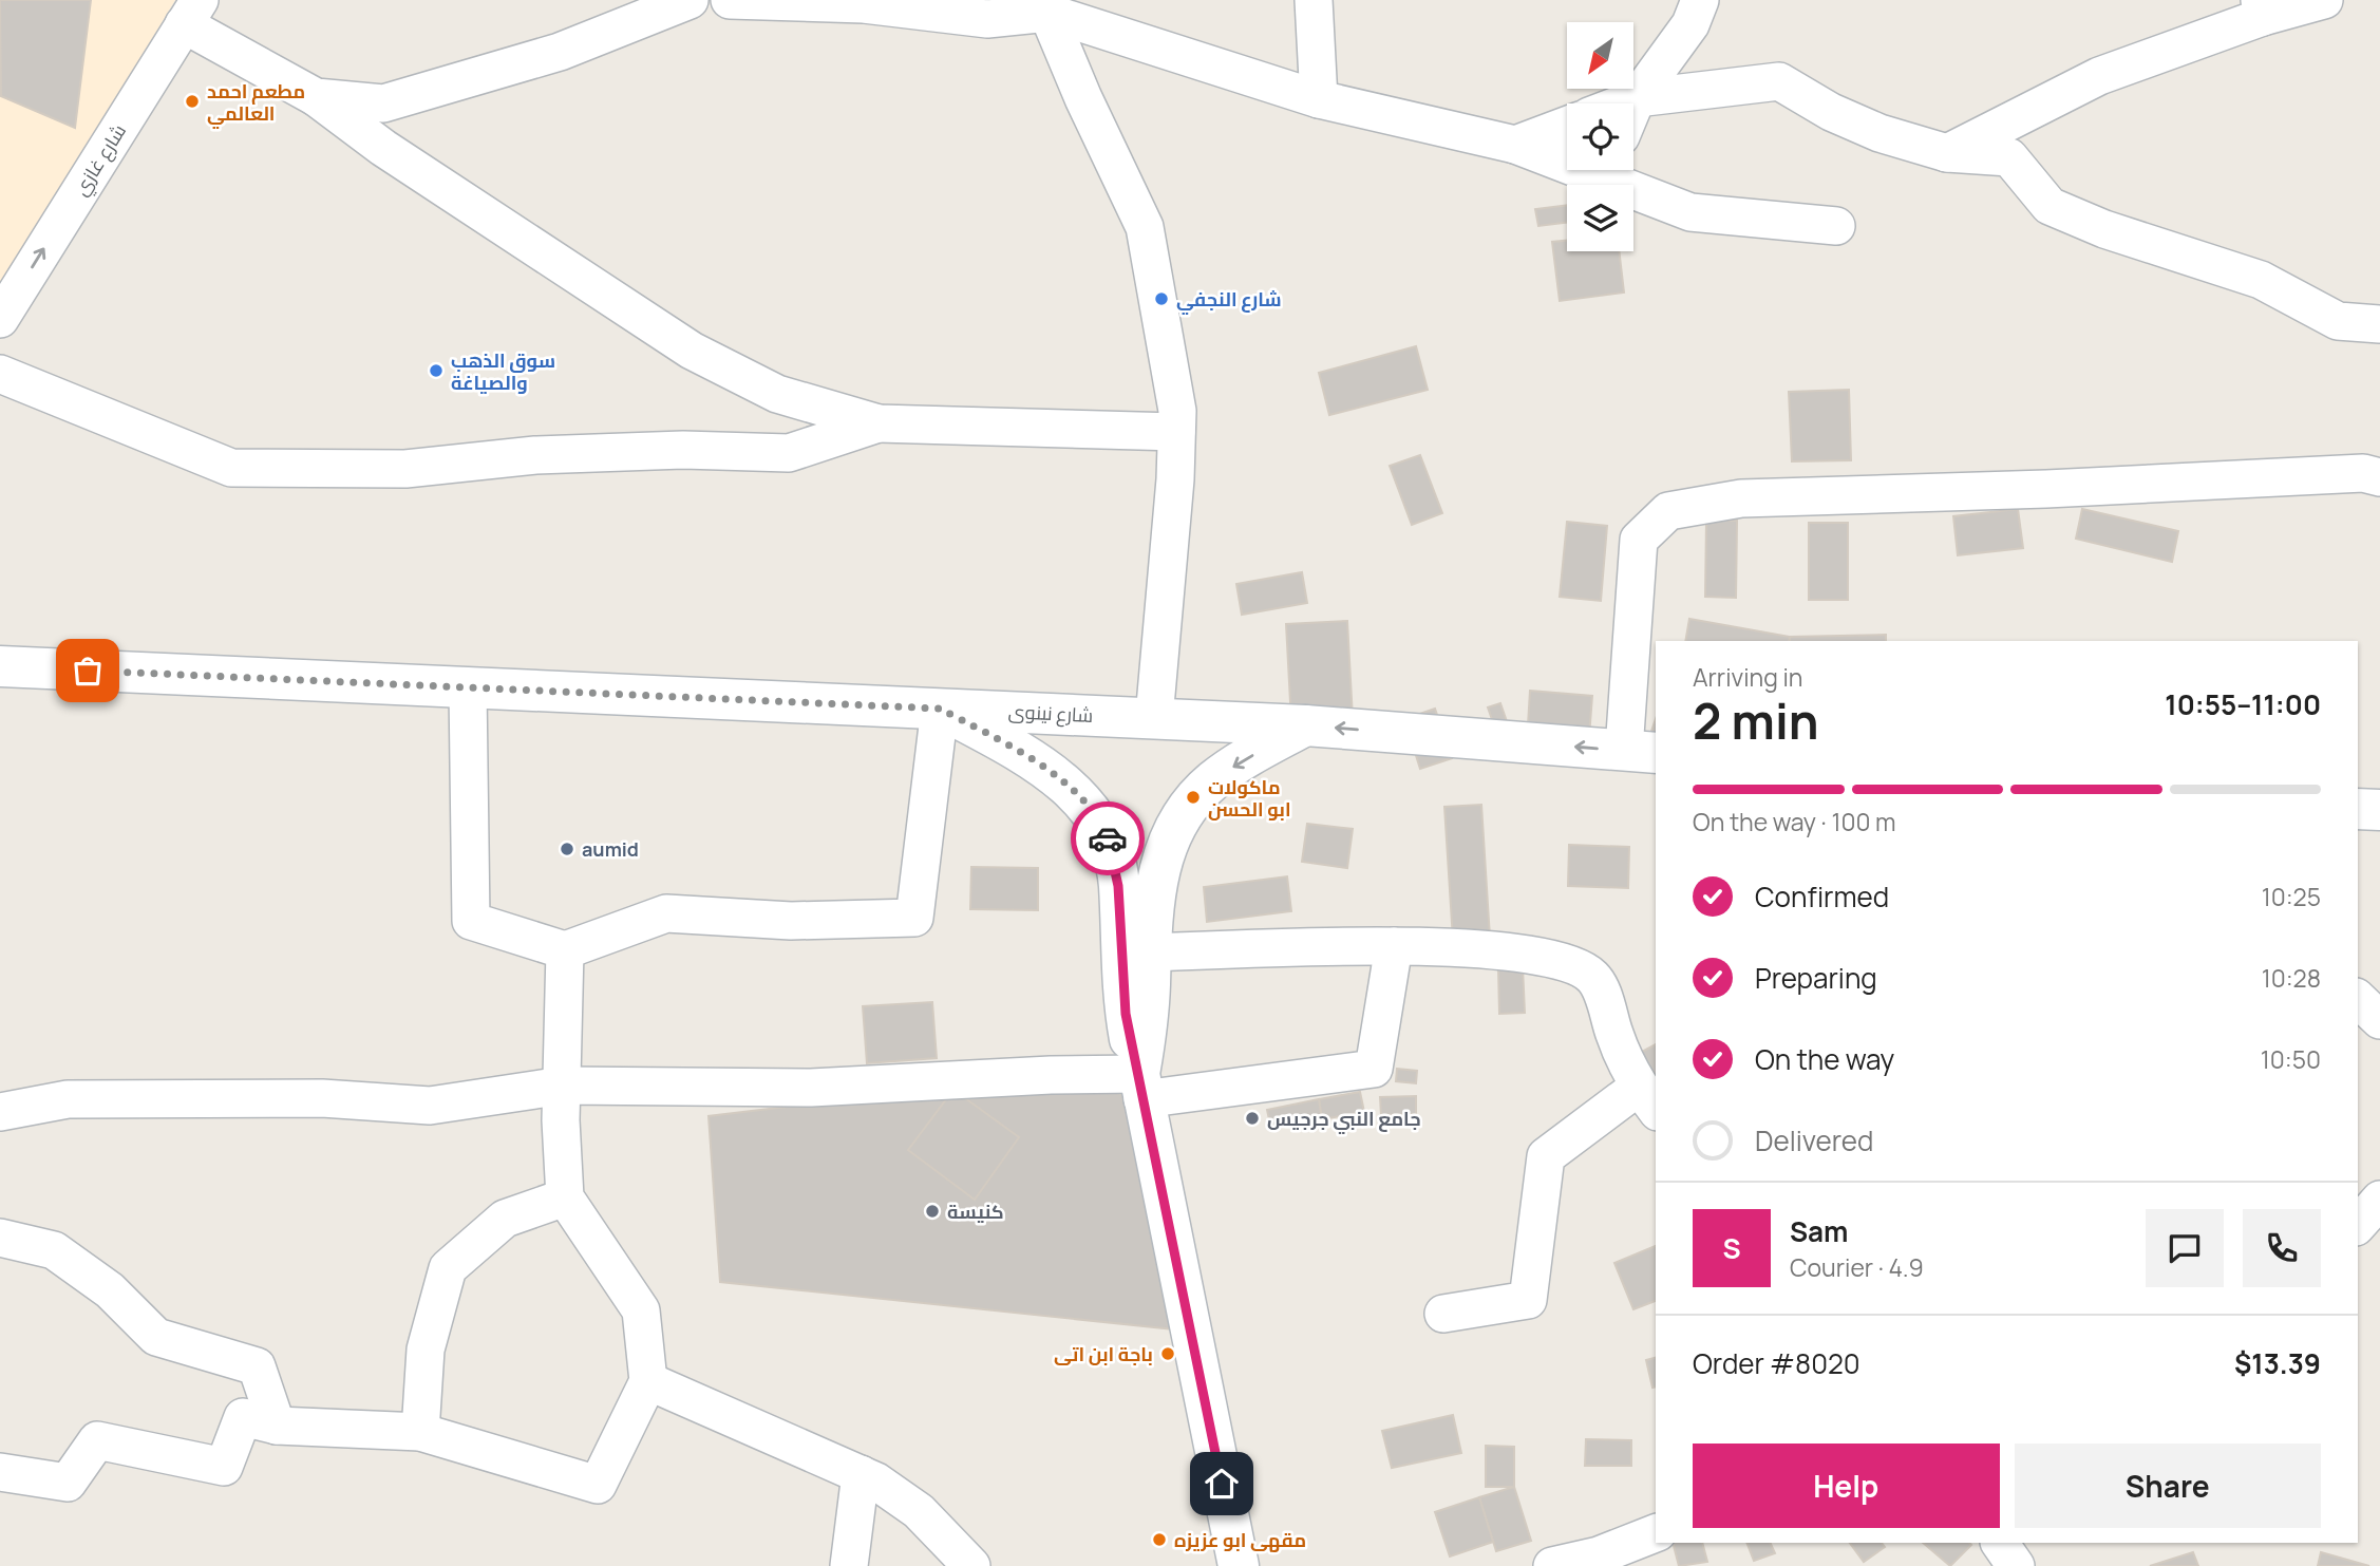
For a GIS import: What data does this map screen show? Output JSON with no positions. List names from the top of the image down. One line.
{"streets":{"main road":["شارع نينوى"],"street":["شارع غازي"]},"one_way":["شارع غازي"],"places":["مطعم احمد العالمي","شارع النجفي","سوق الذهب والصياغة","ماكولات ابو الحسن","aumid","جامع النبي جرجيس","كنيسة","باجة ابن اتى","مقهى ابو عزيزه"],"north":"bottom left","page":{"heading":["2 min","Arriving in","10:55–11:00"],"panel":["Sam","Courier · 4.9","Order #8020","$13.39"],"bar":"On the way · 100 m","list":[["Confirmed","10:25"],["Preparing","10:28"],["On the way","10:50"],"Delivered"],"round":"S","buttons":["Help","Share"]}}
